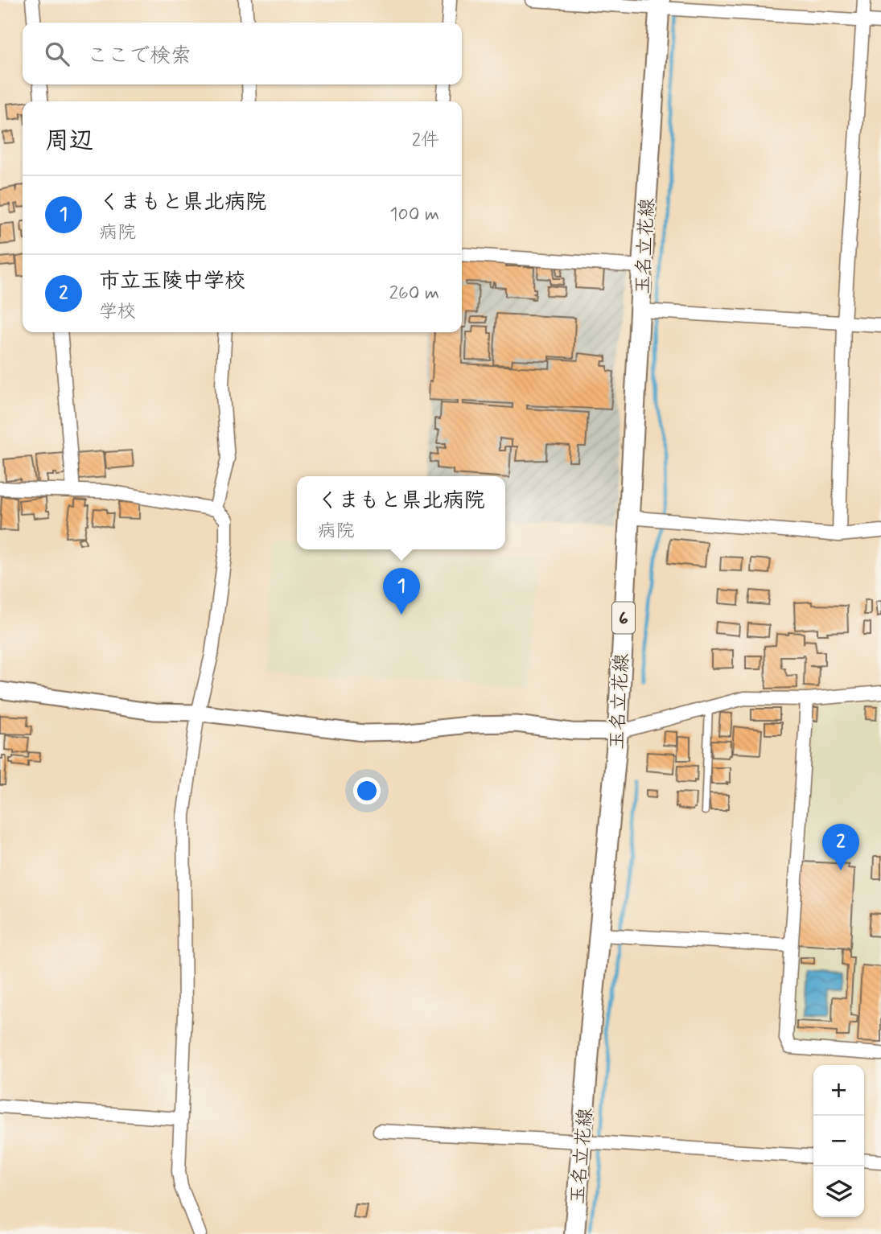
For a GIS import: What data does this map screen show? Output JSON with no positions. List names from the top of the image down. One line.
{"streets":{"main road":["玉名立花線","6"]},"page":{"search":"ここで検索","heading":["周辺","2件"],"list":[{"mark":"1","name":"くまもと県北病院","note":"病院","value":"100 m"},{"mark":"2","name":"市立玉陵中学校","note":"学校","value":"260 m"}],"popup":["くまもと県北病院","病院"],"pins":["1","2"],"map_buttons":["+","−"]}}
